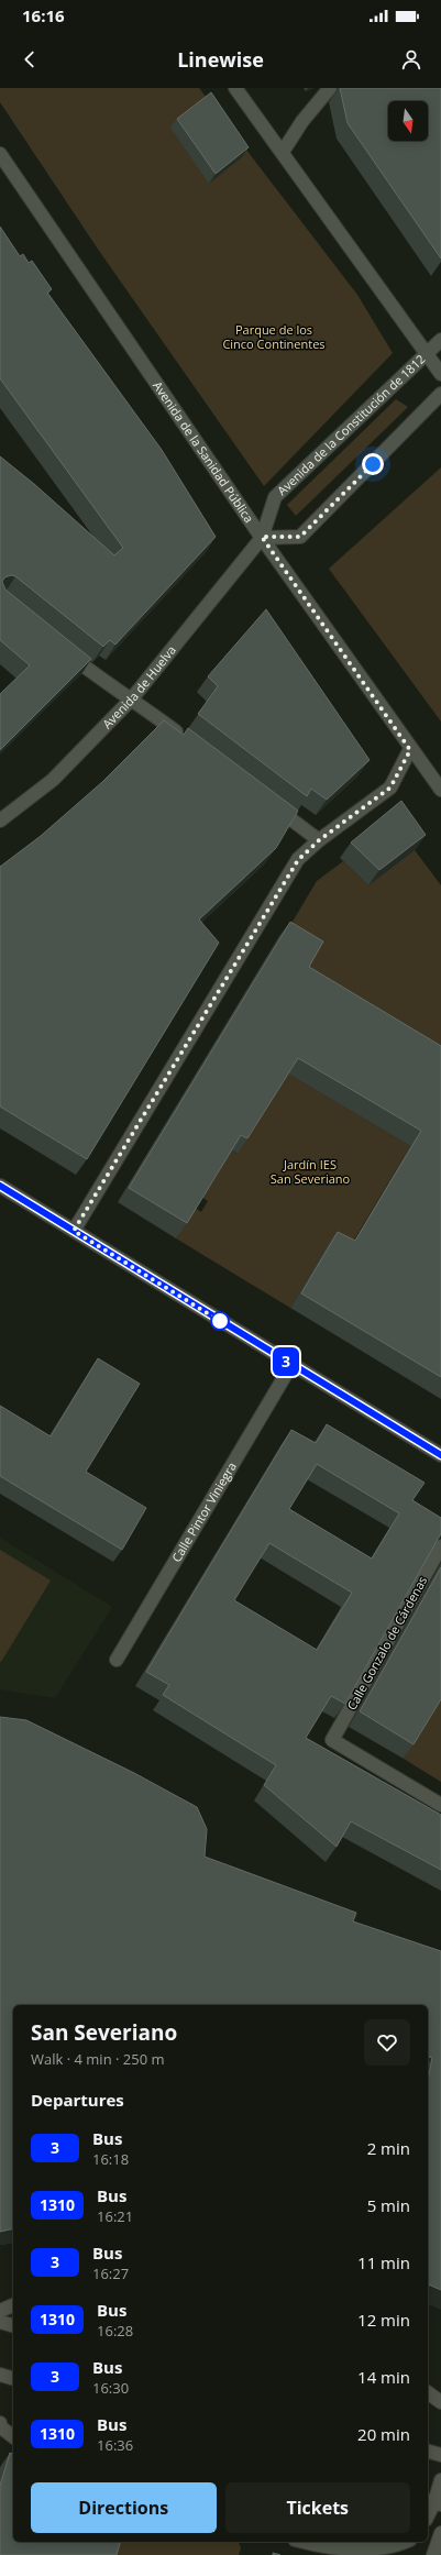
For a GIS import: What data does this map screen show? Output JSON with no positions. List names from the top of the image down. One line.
{"streets":{"street":["Avenida de la Constitución de 1812","Avenida de la Sanidad Pública","Avenida de Huelva","Calle Pintor Viniegra","Calle Gonzalo de Cárdenas"]},"crossings":[["Avenida de la Constitución de 1812","Avenida de la Sanidad Pública"],["Avenida de la Constitución de 1812","Avenida de Huelva"],["Avenida de la Sanidad Pública","Avenida de Huelva"]],"parks":["Parque de los Cinco Continentes","Jardín IES San Severiano"],"lines":["bus line 3"],"north":"bottom","page":{"status":"16:16","header":"Linewise","on_map":"3","heading":[["San Severiano","Walk · 4 min · 250 m"],"Departures"],"list":[{"mark":"3","name":"Bus","note":"16:18","value":"2 min"},{"mark":"1310","name":"Bus","note":"16:21","value":"5 min"},{"mark":"3","name":"Bus","note":"16:27","value":"11 min"},{"mark":"1310","name":"Bus","note":"16:28","value":"12 min"},{"mark":"3","name":"Bus","note":"16:30","value":"14 min"},{"mark":"1310","name":"Bus","note":"16:36","value":"20 min"}],"buttons":["Directions","Tickets"]}}
